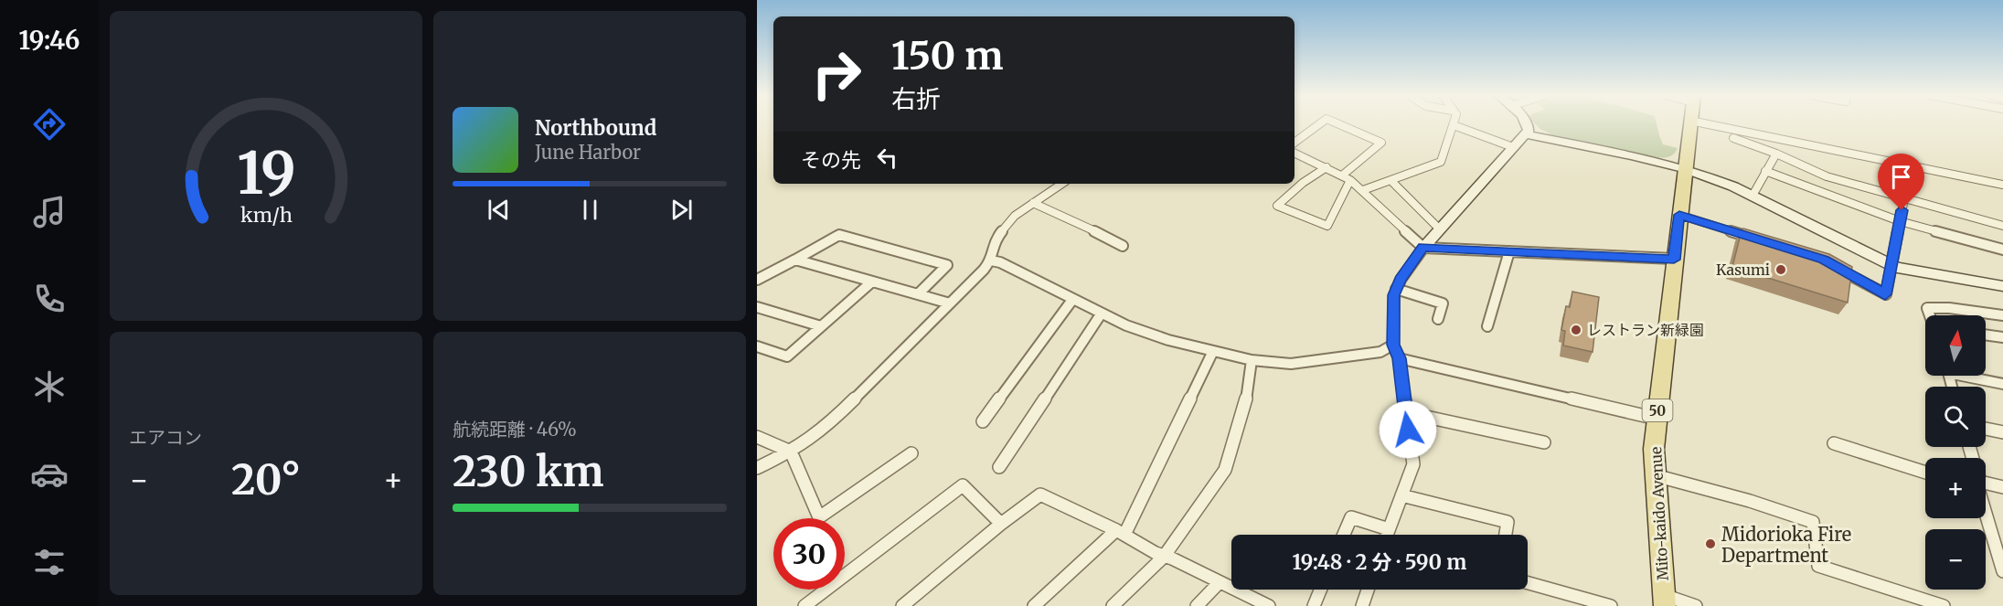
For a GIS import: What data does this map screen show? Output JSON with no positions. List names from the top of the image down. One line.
{"streets":{"main road":["50","Mito-kaido Avenue"]},"places":["Kasumi","レストラン新緑園","Midorioka Fire Department"],"north":"top","page":{"tabs":"19:46","turn":["150 m","右折"],"song":["Northbound","June Harbor"],"then":"その先","map_buttons":["+","−"],"tile":["エアコン",["航続距離 · 46%","230 km"]],"heat":["−","20°","+"],"limit":"30","trip":"19:48 · 2 分 · 590 m","gauge":["19","km/h"]}}
